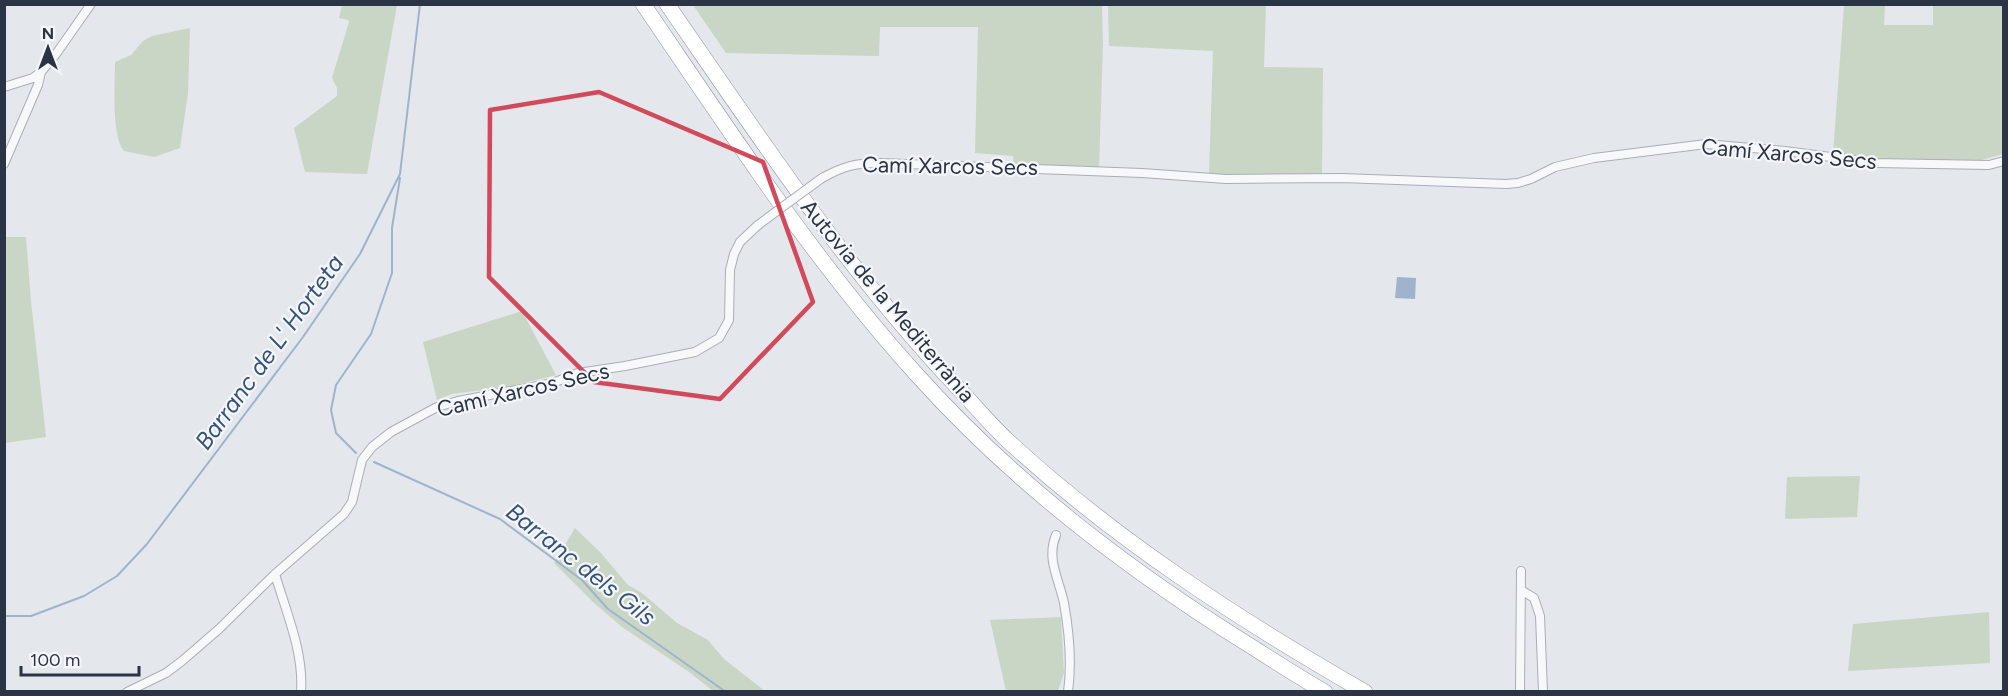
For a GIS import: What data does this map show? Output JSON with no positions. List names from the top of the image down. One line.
{"streets":{"highway":["Autovia de la Mediterrània"],"street":["Camí Xarcos Secs"]},"water":["Barranc de L' Horteta","Barranc dels Gils"],"scale_bar":"100 m","north":"top"}
